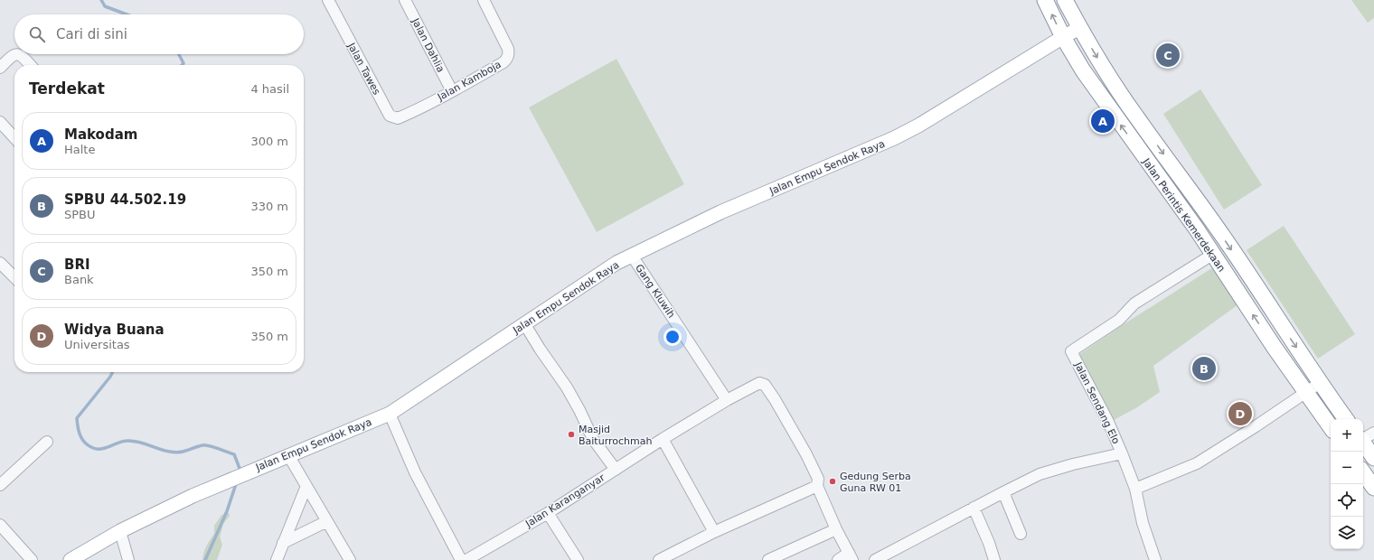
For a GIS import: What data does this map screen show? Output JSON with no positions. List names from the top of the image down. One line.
{"streets":{"highway":["Jalan Perintis Kemerdekaan"],"main road":["Jalan Empu Sendok Raya"],"street":["Jalan Dahlia","Jalan Tawes","Jalan Kamboja","Gang Kluwih","Jalan Sendang Elo","Jalan Karanganyar"]},"crossings":[["Jalan Dahlia","Jalan Kamboja"],["Jalan Tawes","Jalan Kamboja"],["Jalan Empu Sendok Raya","Jalan Perintis Kemerdekaan"],["Jalan Empu Sendok Raya","Gang Kluwih"],["Jalan Perintis Kemerdekaan","Jalan Sendang Elo"],["Gang Kluwih","Jalan Karanganyar"]],"places":["Masjid Baiturrochmah","Gedung Serba Guna RW 01"],"page":{"search":"Cari di sini","pins":["C","A","B","D"],"heading":["Terdekat","4 hasil"],"list":[{"mark":"A","name":"Makodam","note":"Halte","value":"300 m"},{"mark":"B","name":"SPBU 44.502.19","note":"SPBU","value":"330 m"},{"mark":"C","name":"BRI","note":"Bank","value":"350 m"},{"mark":"D","name":"Widya Buana","note":"Universitas","value":"350 m"}],"map_buttons":["+","−"]}}
